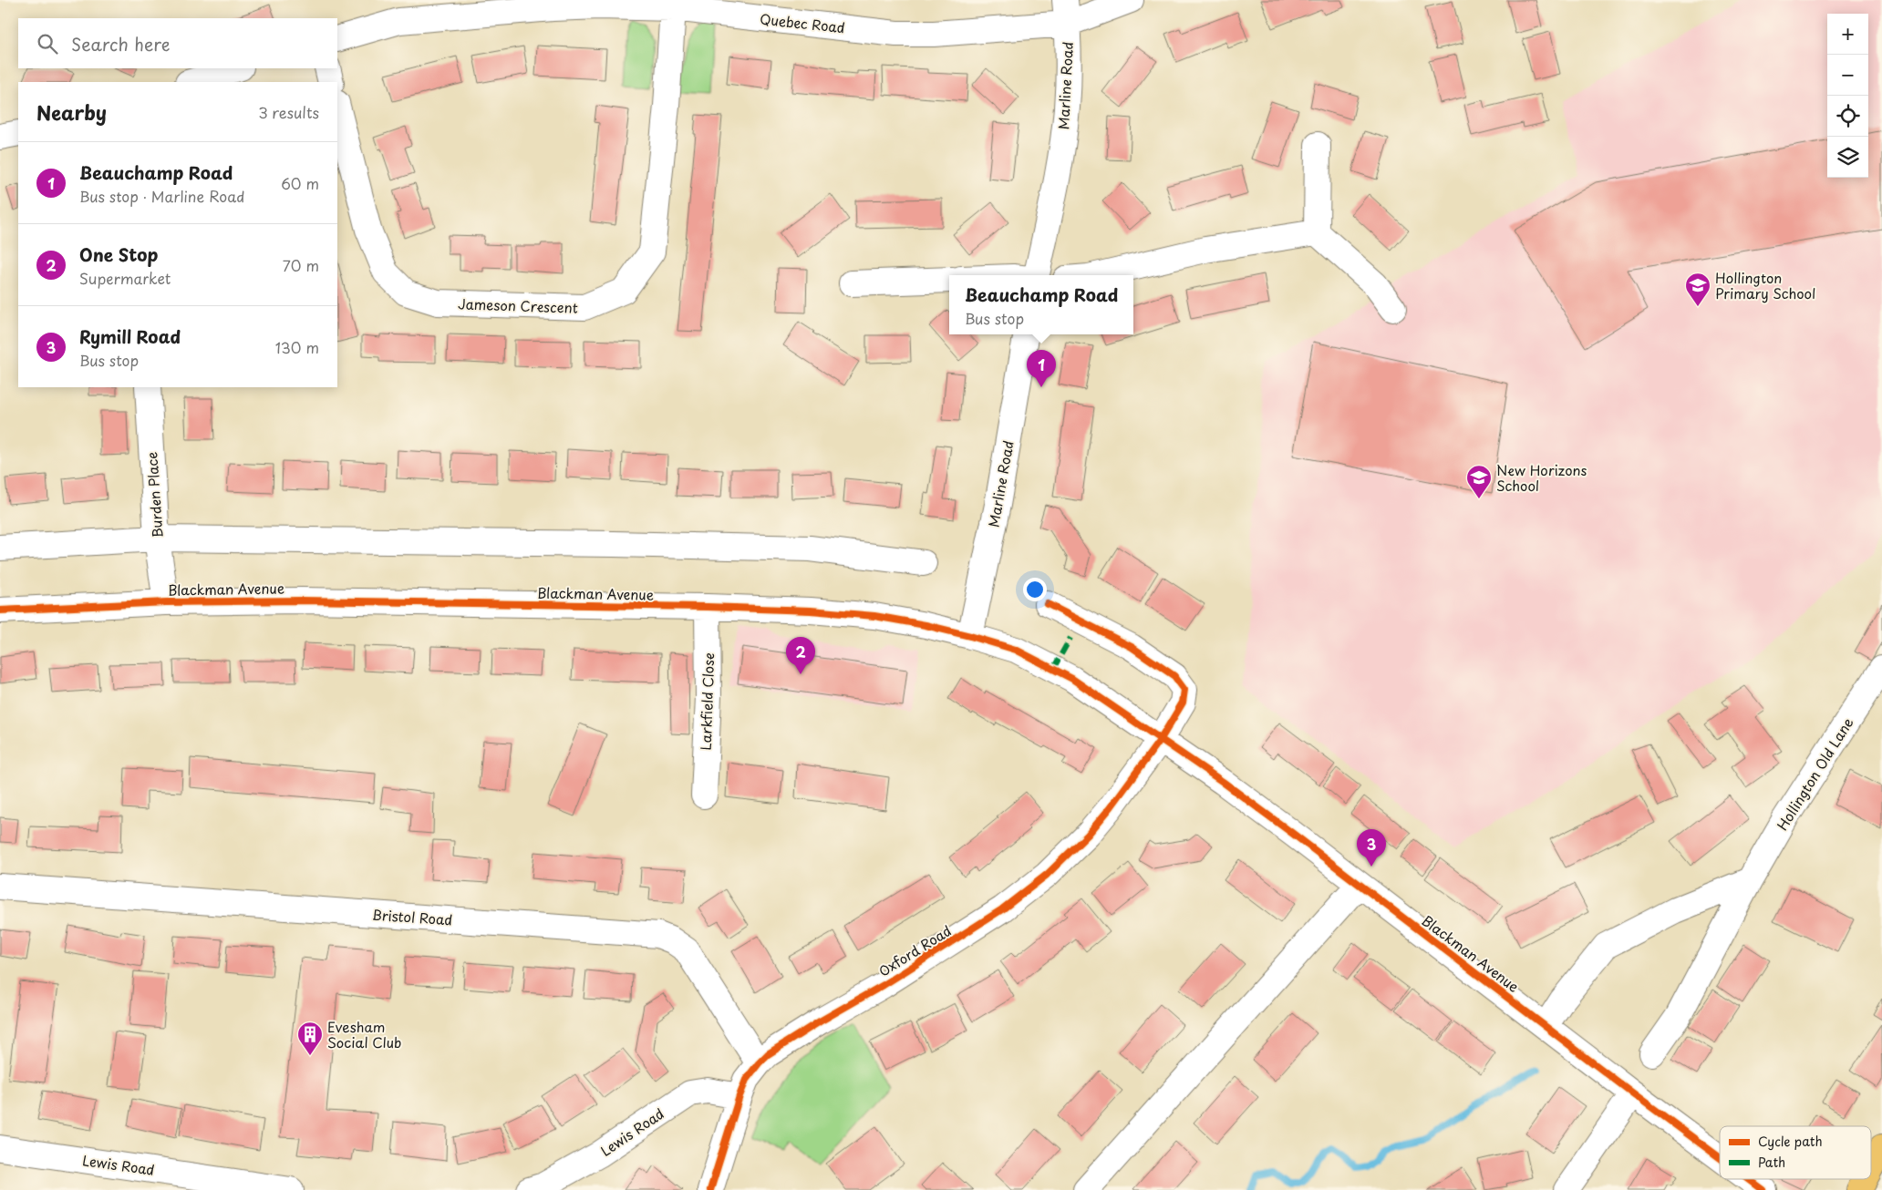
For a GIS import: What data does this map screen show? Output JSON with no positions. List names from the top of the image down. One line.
{"streets":{"street":["Quebec Road","Marline Road","Jameson Crescent","Burden Place","Blackman Avenue","Larkfield Close","Hollington Old Lane","Bristol Road","Oxford Road","Lewis Road"]},"crossings":[["Quebec Road","Marline Road"],["Quebec Road","Jameson Crescent"],["Marline Road","Blackman Avenue"],["Burden Place","Blackman Avenue"],["Blackman Avenue","Larkfield Close"],["Blackman Avenue","Oxford Road"],["Bristol Road","Oxford Road"],["Oxford Road","Lewis Road"]],"places":{"school or university":["Hollington Primary School","New Horizons School"],"building":["Evesham Social Club"]},"legend":["Cycle path","Path"],"page":{"map_buttons":["+","−"],"search":"Search here","heading":["Nearby","3 results"],"list":[{"mark":"1","name":"Beauchamp Road","note":"Bus stop · Marline Road","value":"60 m"},{"mark":"2","name":"One Stop","note":"Supermarket","value":"70 m"},{"mark":"3","name":"Rymill Road","note":"Bus stop","value":"130 m"}],"popup":["Beauchamp Road","Bus stop"],"pins":["1","2","3"]}}
